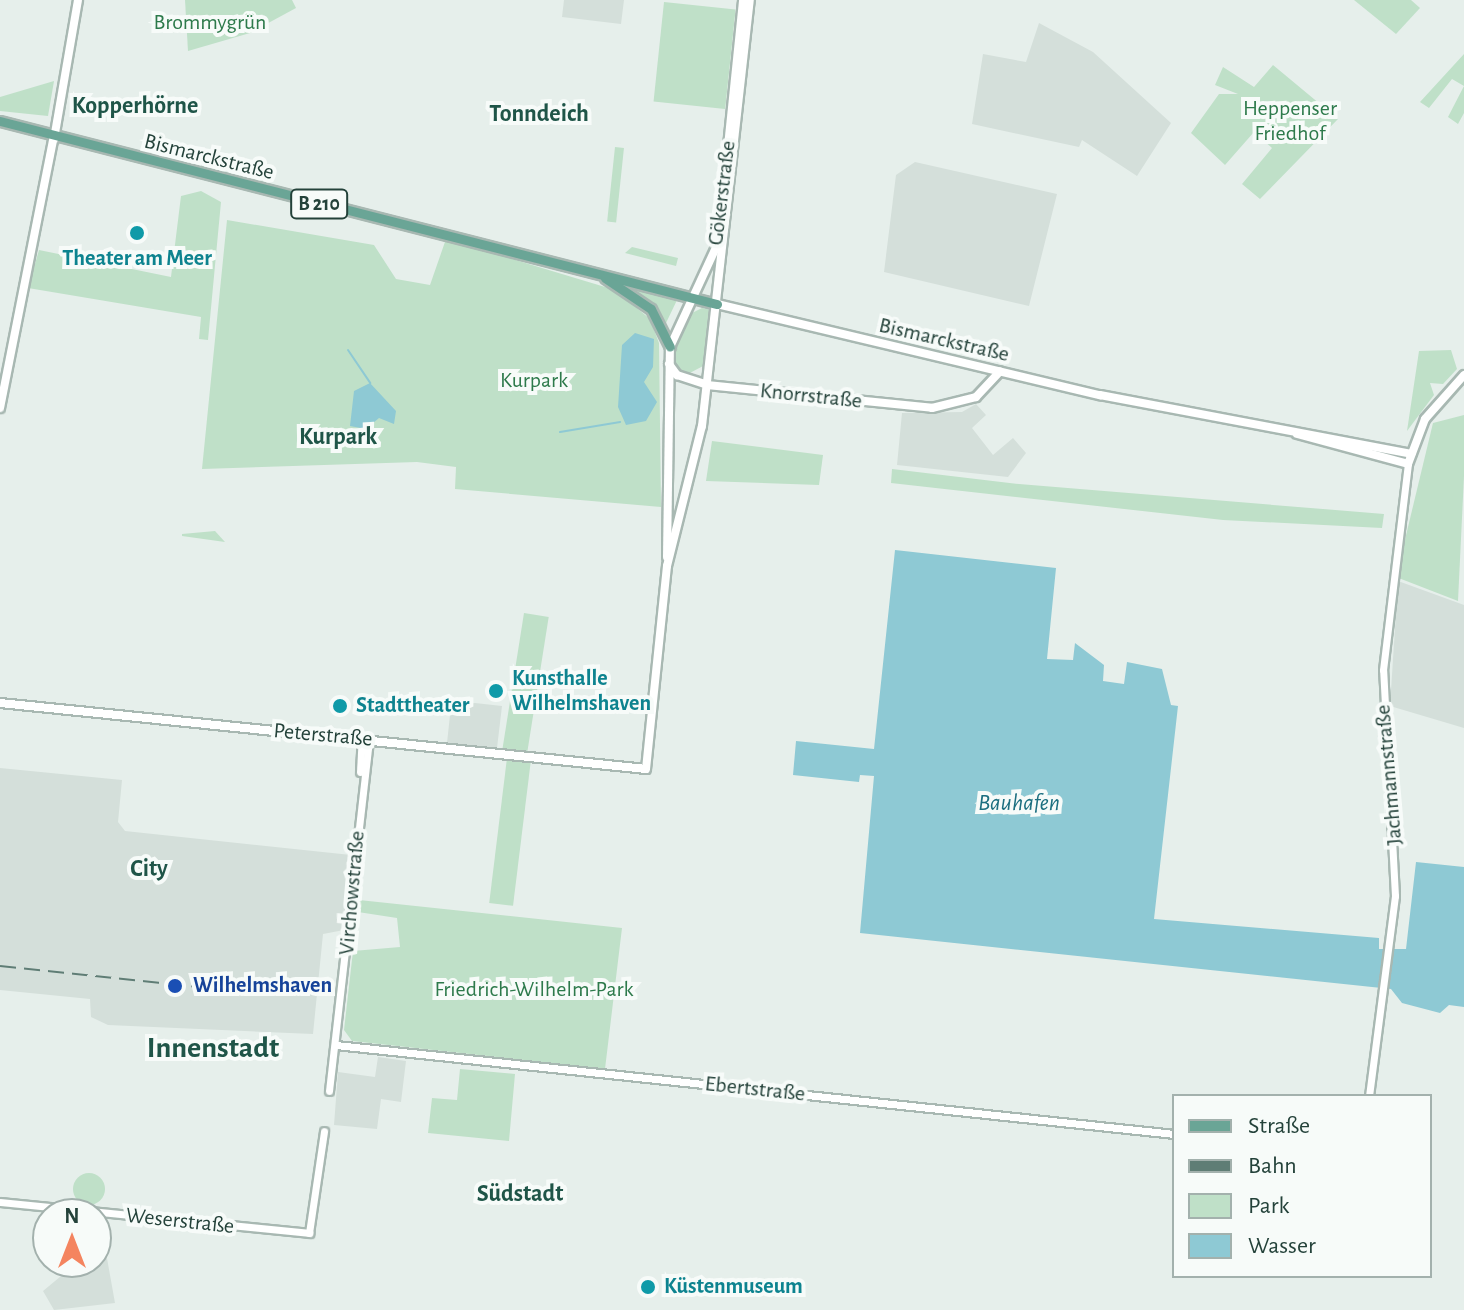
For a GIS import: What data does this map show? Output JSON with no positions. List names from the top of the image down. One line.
{"streets":{"main road":["Bismarckstraße","Gökerstraße","B 210","Knorrstraße","Peterstraße","Jachmannstraße"],"street":["Virchowstraße","Ebertstraße","Weserstraße"]},"crossings":[["Bismarckstraße","Gökerstraße"],["Bismarckstraße","Knorrstraße"],["Bismarckstraße","Jachmannstraße"],["Gökerstraße","Knorrstraße"],["Gökerstraße","Peterstraße"],["Peterstraße","Virchowstraße"],["Virchowstraße","Ebertstraße"]],"districts":["Kopperhörne","Tonndeich","Kurpark","City","Innenstadt","Südstadt"],"water":["Bauhafen"],"parks":["Brommygrün","Heppenser Friedhof","Kurpark","Friedrich-Wilhelm-Park"],"places":["Theater am Meer","Kunsthalle Wilhelmshaven","Stadttheater","Wilhelmshaven","Küstenmuseum"],"legend":["Straße","Bahn","Park","Wasser"],"north":"top"}
